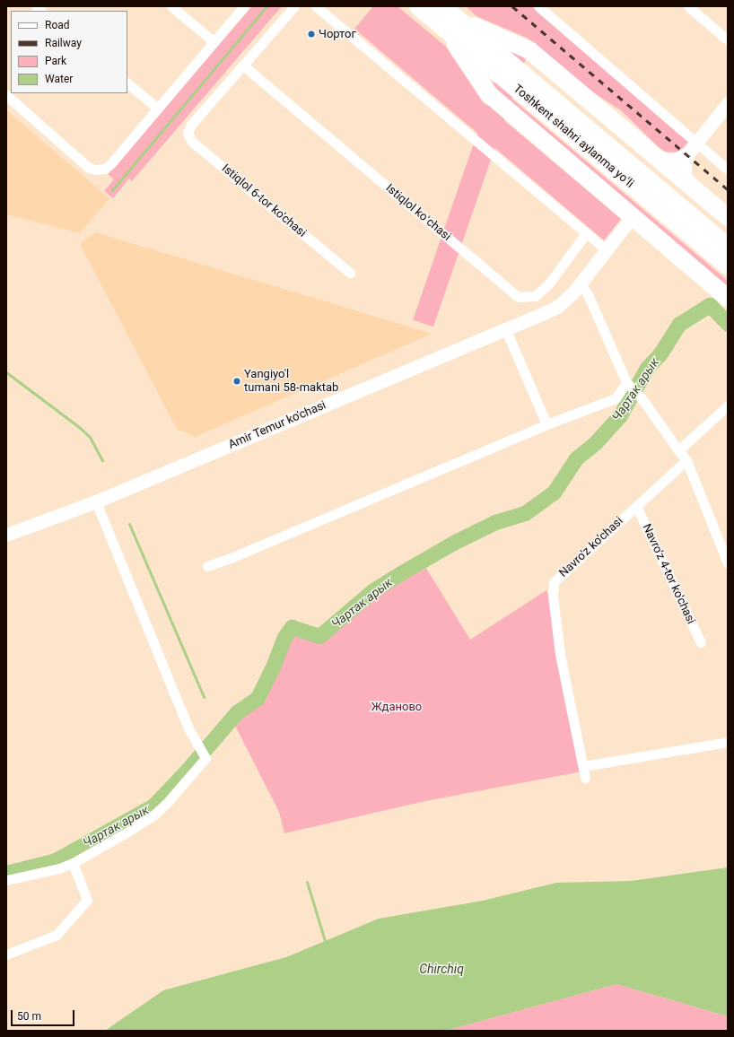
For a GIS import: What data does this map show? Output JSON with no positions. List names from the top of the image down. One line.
{"streets":{"highway":["Toshkent shahri aylanma yoʻli"],"main road":["Amir Temur ko'chasi"],"street":["Istiqlol 6-tor ko'chasi","Istiqlol koʻchasi","Navro'z ko'chasi","Navro'z 4-tor ko'chasi"]},"crossings":[["Istiqlol 6-tor ko'chasi","Istiqlol koʻchasi"],["Navro'z ko'chasi","Navro'z 4-tor ko'chasi"]],"water":["Чартак арык","Chirchiq"],"parks":["Жданово"],"places":["Чортог","Yangiyo'l tumani 58-maktab"],"legend":["Road","Railway","Park","Water"],"scale_bar":"50 m"}
